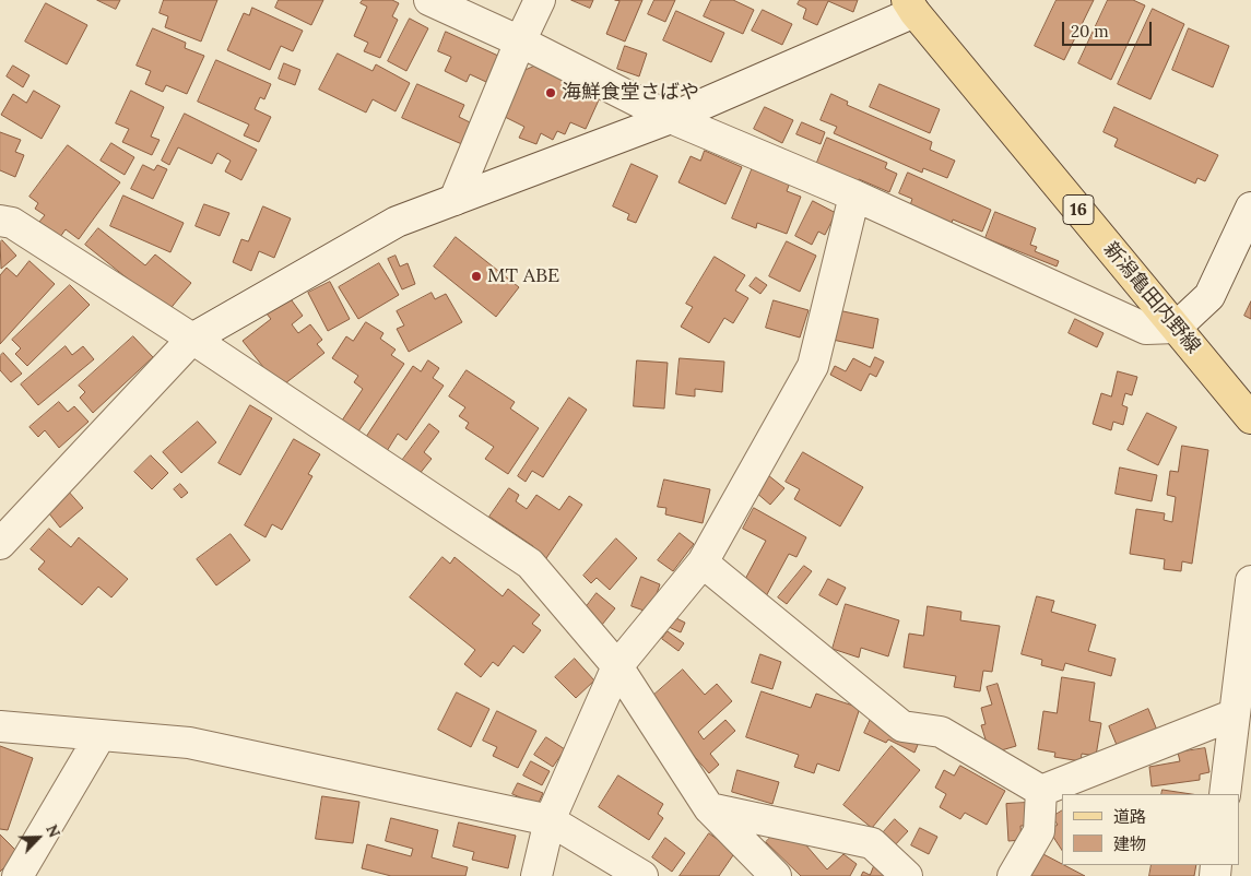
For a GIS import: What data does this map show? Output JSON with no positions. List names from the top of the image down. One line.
{"streets":{"main road":["16","新潟亀田内野線"]},"places":["海鮮食堂さばや","MT ABE"],"legend":["道路","建物"],"scale_bar":"20 m","north":"top right"}
